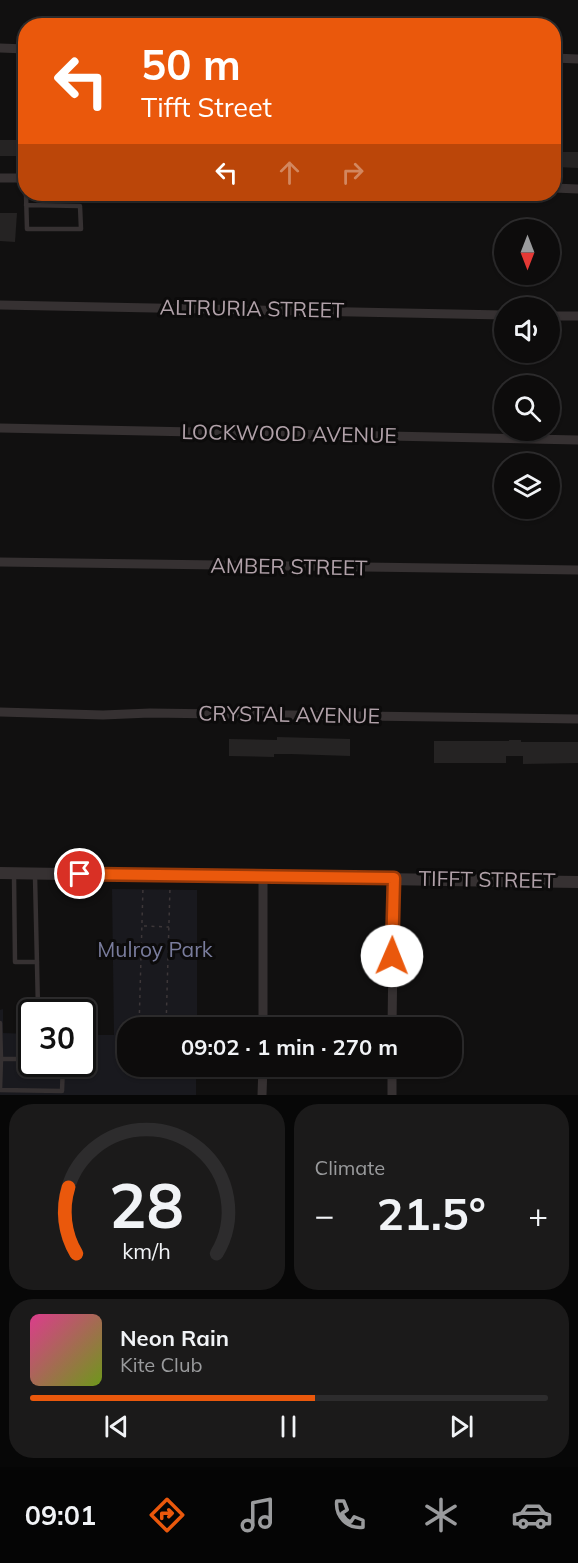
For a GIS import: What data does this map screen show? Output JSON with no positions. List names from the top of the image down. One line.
{"streets":{"street":["ALTRURIA STREET","LOCKWOOD AVENUE","AMBER STREET","CRYSTAL AVENUE","TIFFT STREET"]},"parks":["Mulroy Park"],"north":"bottom","page":{"turn":["50 m","Tifft Street"],"limit":"30","trip":"09:02 · 1 min · 270 m","tile":"Climate","heat":["−","21.5°","+"],"song":["Neon Rain","Kite Club"],"tabs":"09:01","gauge":["28","km/h"]}}
